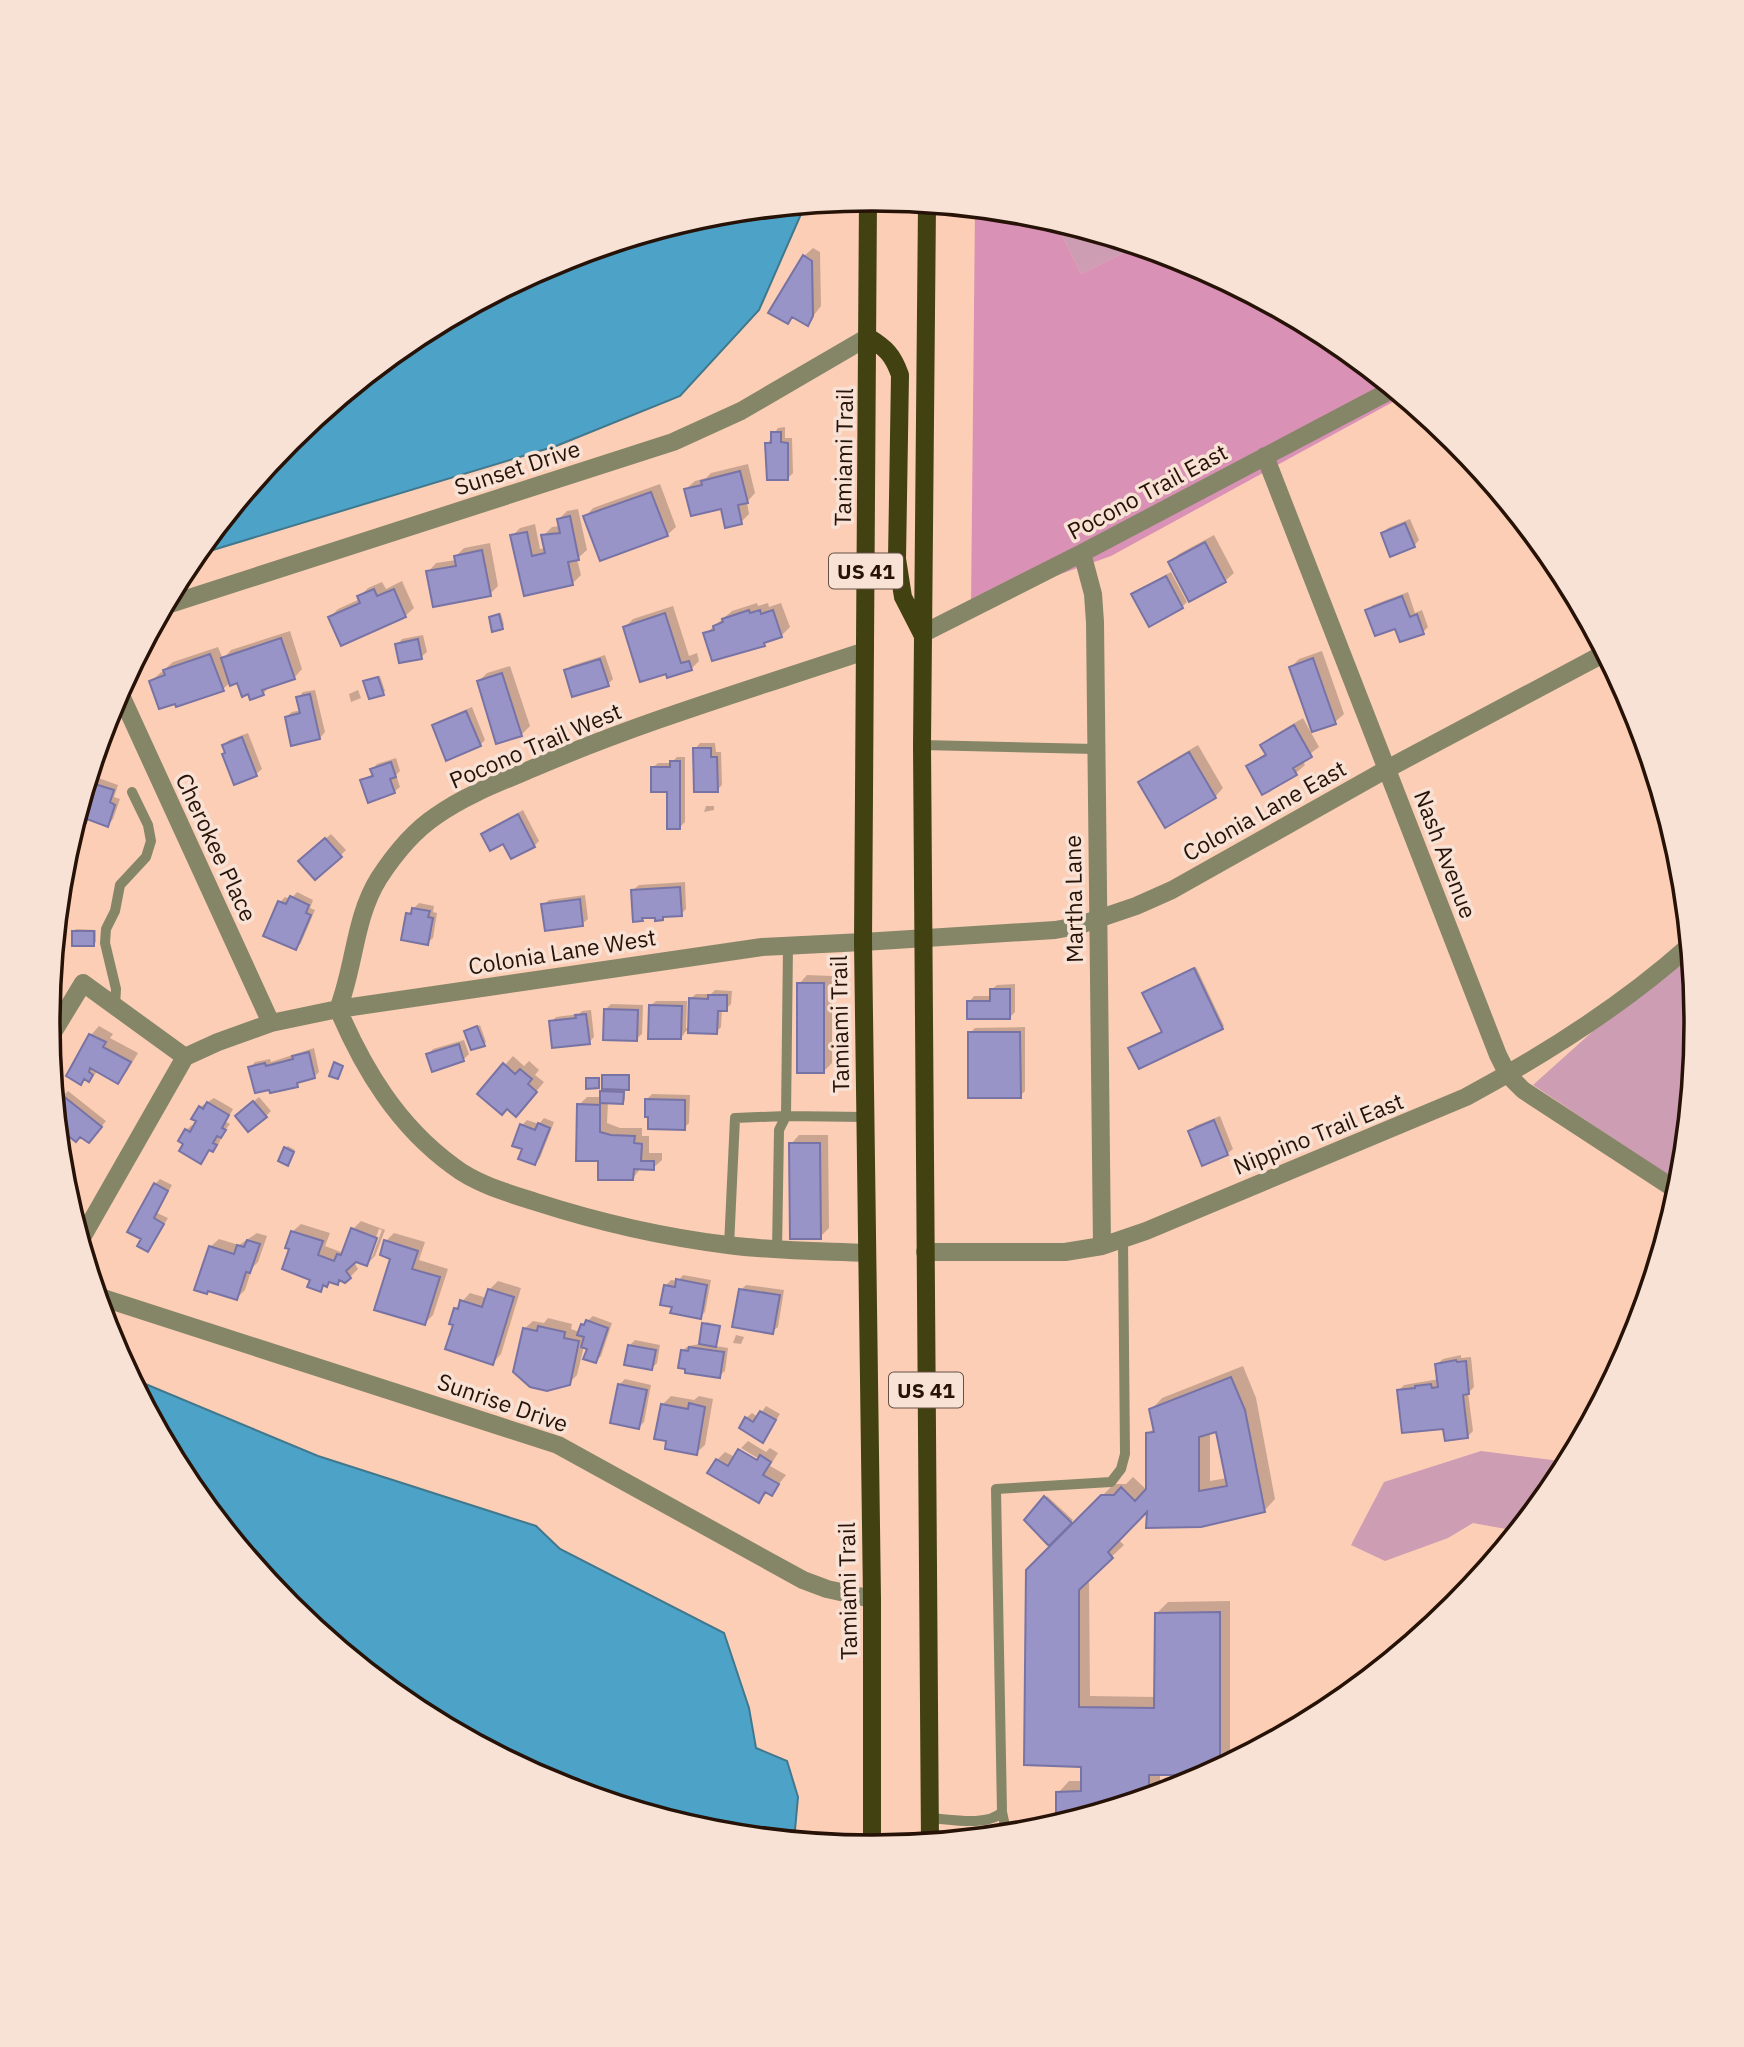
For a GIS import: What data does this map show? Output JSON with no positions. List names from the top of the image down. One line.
{"streets":{"main road":["Tamiami Trail","US 41"],"street":["Sunset Drive","Pocono Trail East","Pocono Trail West","Colonia Lane East","Cherokee Place","Nash Avenue","Martha Lane","Colonia Lane West","Nippino Trail East","Sunrise Drive"]},"crossings":[["Tamiami Trail","Sunset Drive"],["Tamiami Trail","Pocono Trail West"],["Tamiami Trail","Colonia Lane East"],["Tamiami Trail","Colonia Lane West"],["Tamiami Trail","Sunrise Drive"],["Pocono Trail East","US 41"],["Pocono Trail East","Nash Avenue"],["Pocono Trail East","Martha Lane"],["US 41","Colonia Lane East"],["US 41","Nippino Trail East"],["Pocono Trail West","Colonia Lane West"],["Colonia Lane East","Nash Avenue"],["Colonia Lane East","Martha Lane"],["Colonia Lane East","Colonia Lane West"],["Cherokee Place","Colonia Lane West"],["Nash Avenue","Nippino Trail East"],["Martha Lane","Nippino Trail East"]]}
